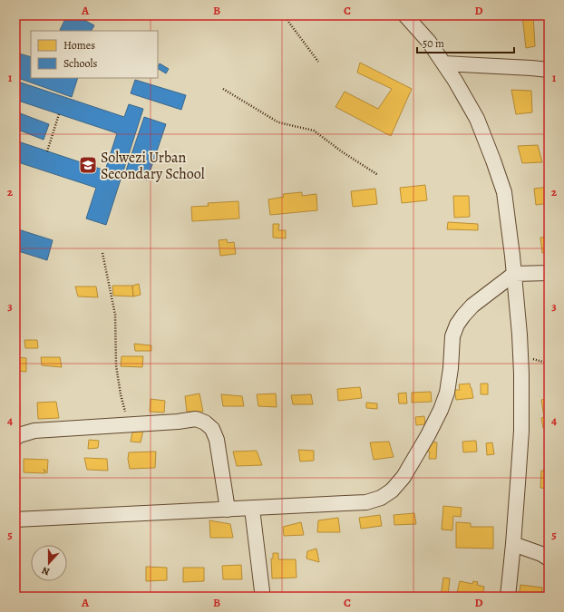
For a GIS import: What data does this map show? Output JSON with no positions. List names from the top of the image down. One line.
{"places":{"school or university":["Solwezi Urban Secondary School"]},"legend":["Homes","Schools"],"scale_bar":"50 m","north":"bottom","grid":{"columns":["A","B","C","D"],"rows":["1","2","3","4","5"]}}
